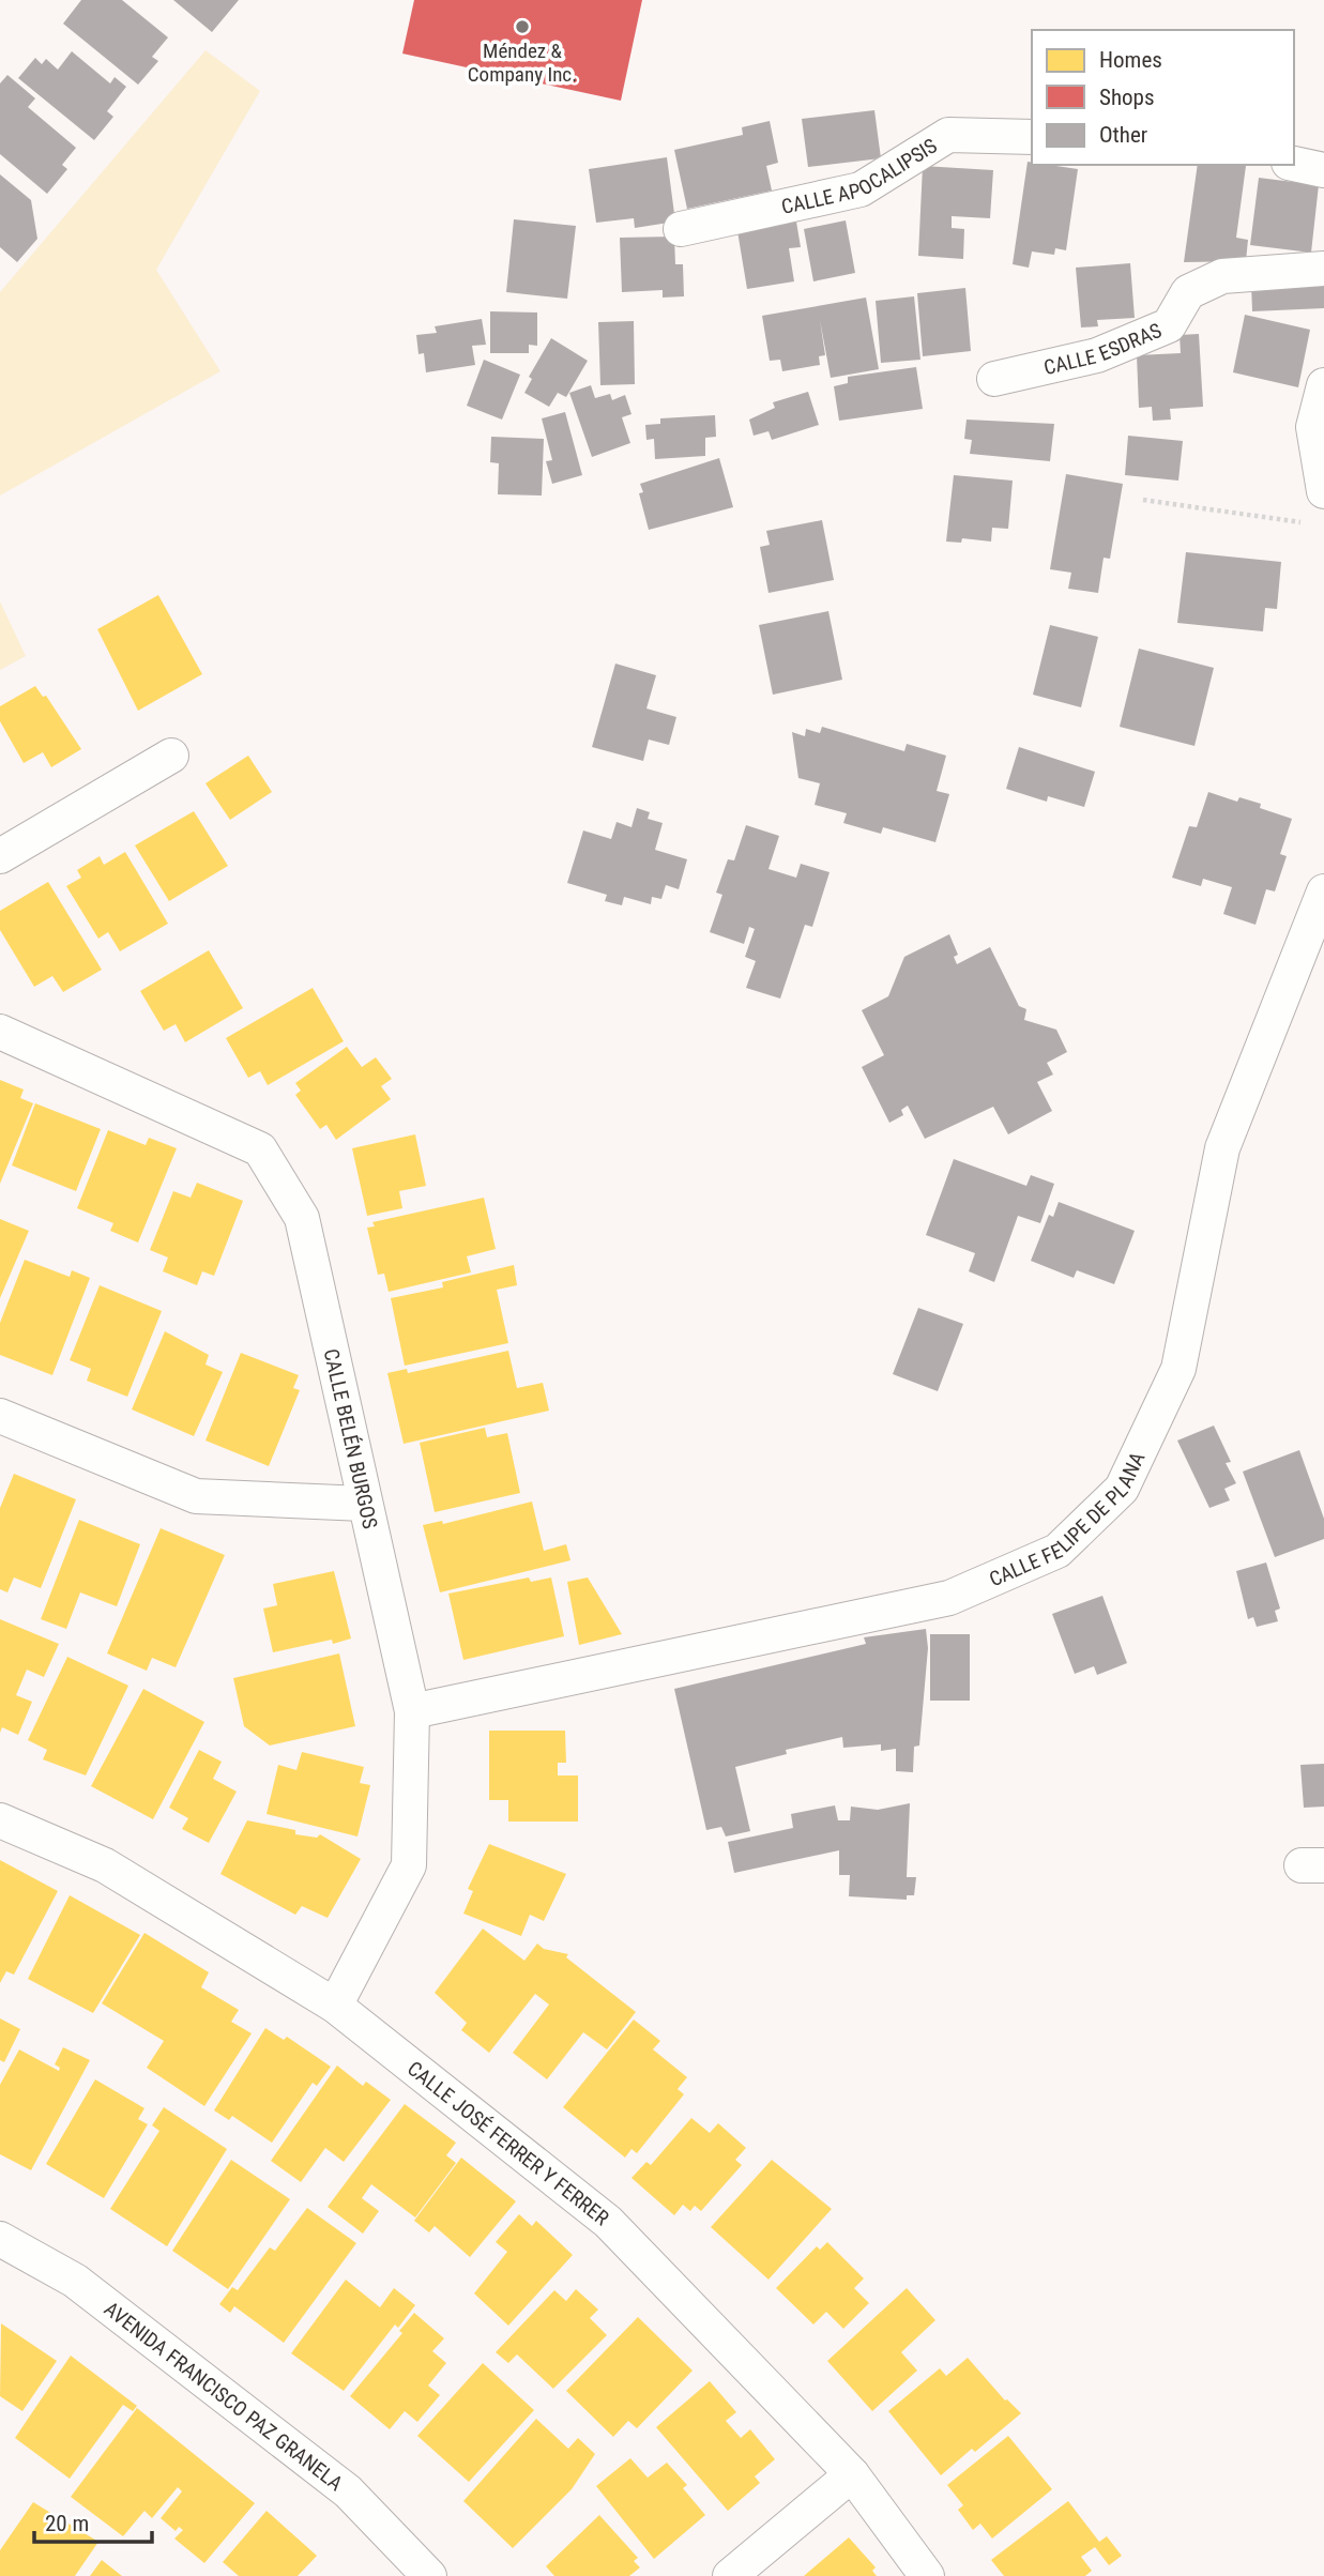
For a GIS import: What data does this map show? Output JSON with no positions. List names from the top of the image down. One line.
{"streets":{"street":["CALLE APOCALIPSIS","CALLE ESDRAS","CALLE BELÉN BURGOS","CALLE FELIPE DE PLANA","CALLE JOSÉ FERRER Y FERRER","AVENIDA FRANCISCO PAZ GRANELA"]},"crossings":[["CALLE BELÉN BURGOS","CALLE FELIPE DE PLANA"],["CALLE BELÉN BURGOS","CALLE JOSÉ FERRER Y FERRER"]],"places":["Méndez & Company Inc."],"legend":["Homes","Shops","Other"],"scale_bar":"20 m"}
